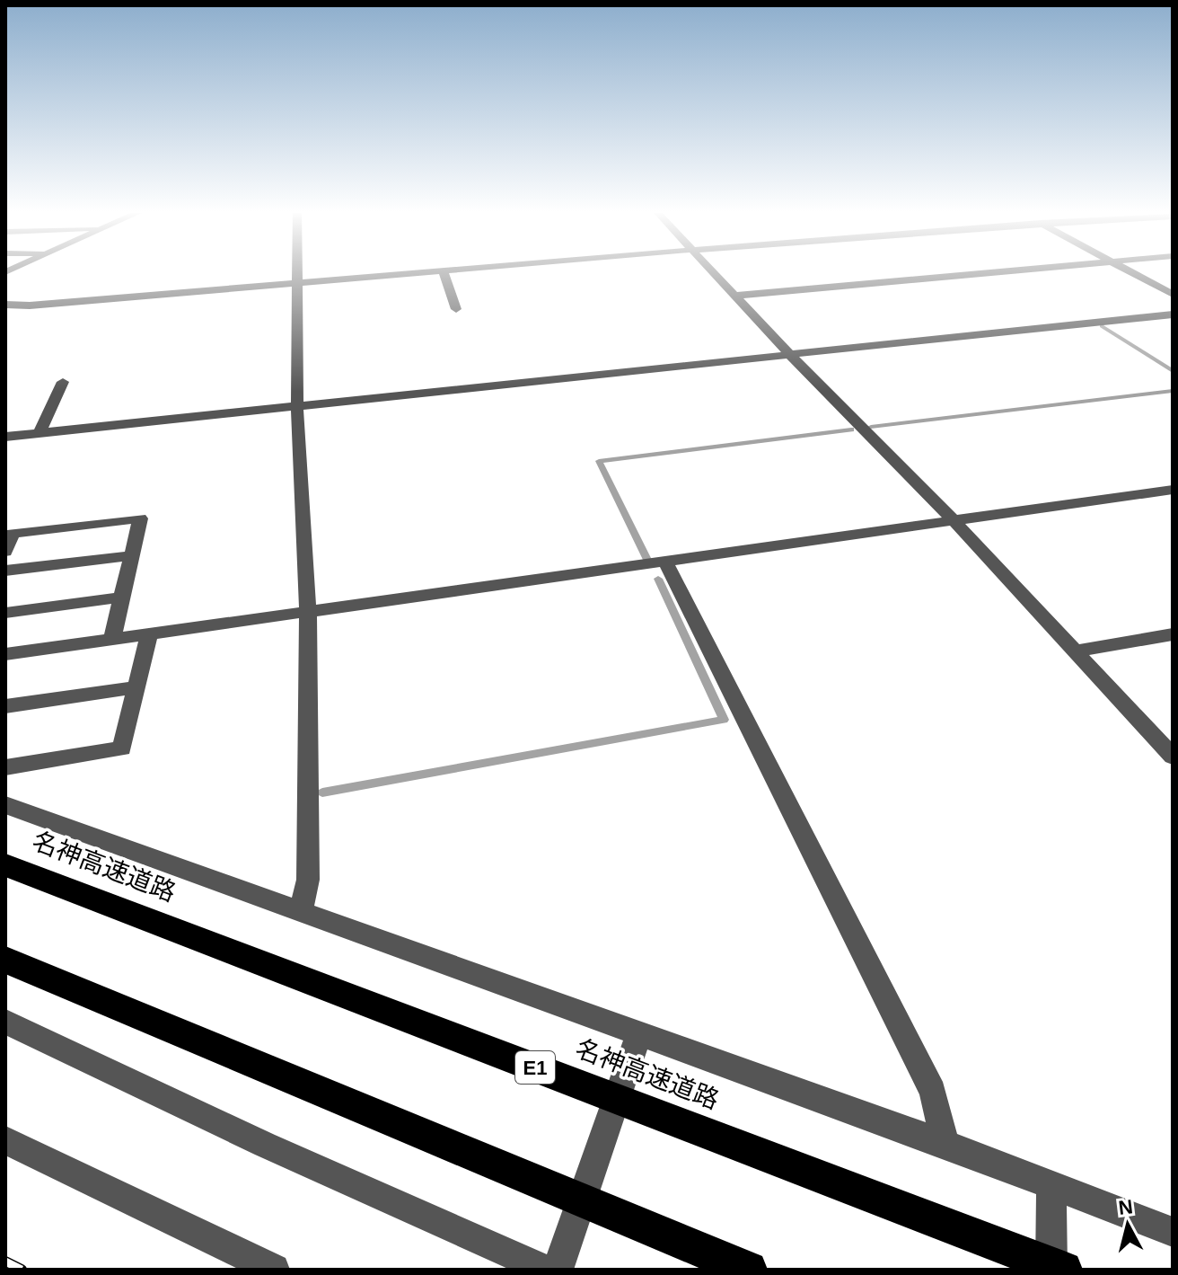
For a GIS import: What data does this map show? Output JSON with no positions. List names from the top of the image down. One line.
{"streets":{"highway":["名神高速道路","E1"]},"north":"top"}
